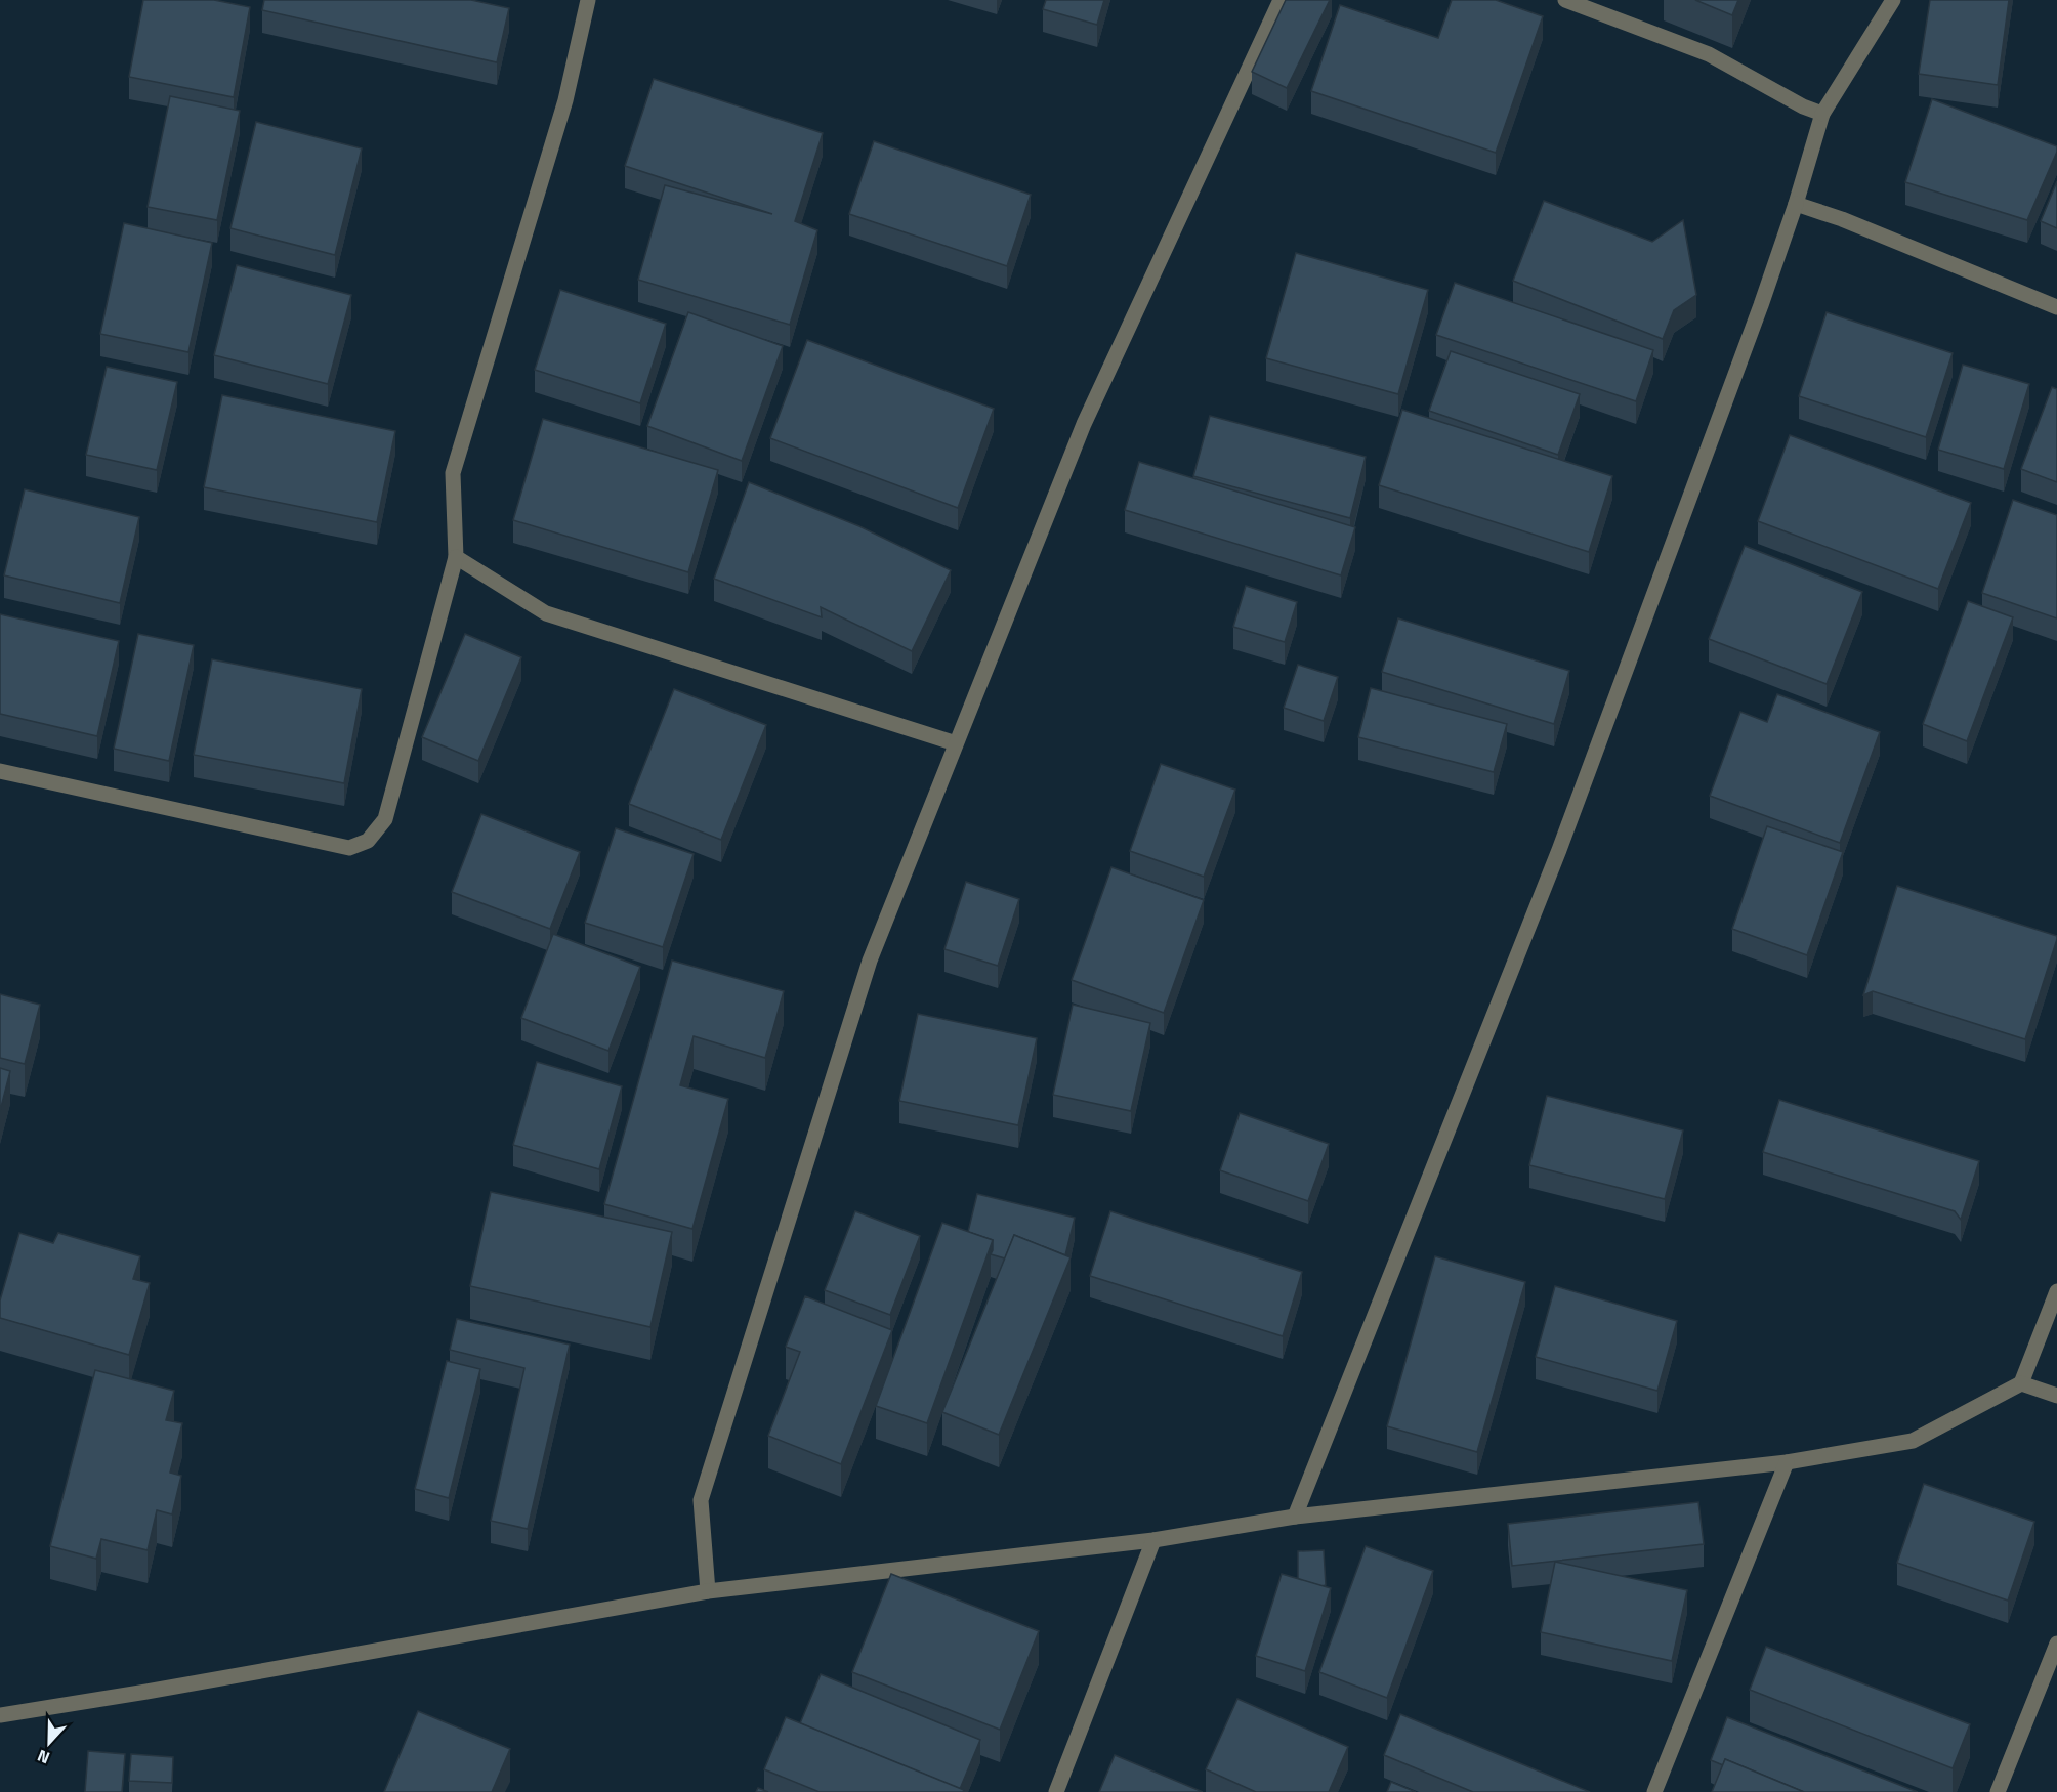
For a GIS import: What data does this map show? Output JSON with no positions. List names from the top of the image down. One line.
{"north":"bottom"}
